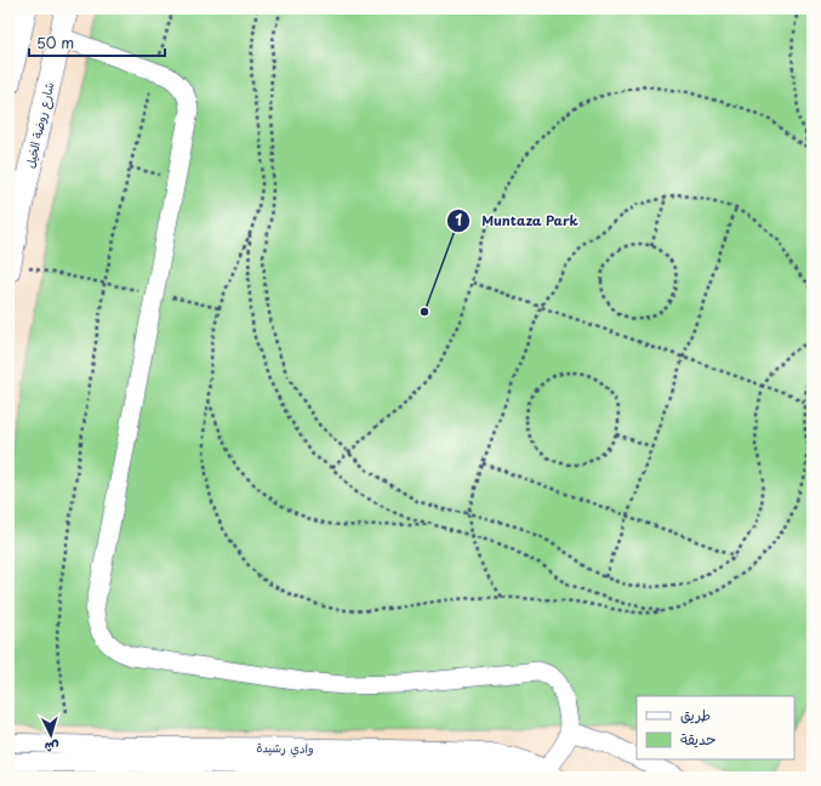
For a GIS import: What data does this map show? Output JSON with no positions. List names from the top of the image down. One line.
{"streets":{"main road":["شارع روضة الخيل"],"street":["وادي رشيدة"]},"places":["Muntaza Park"],"legend":["طريق","حديقة"],"scale_bar":"50 m","north":"bottom"}
